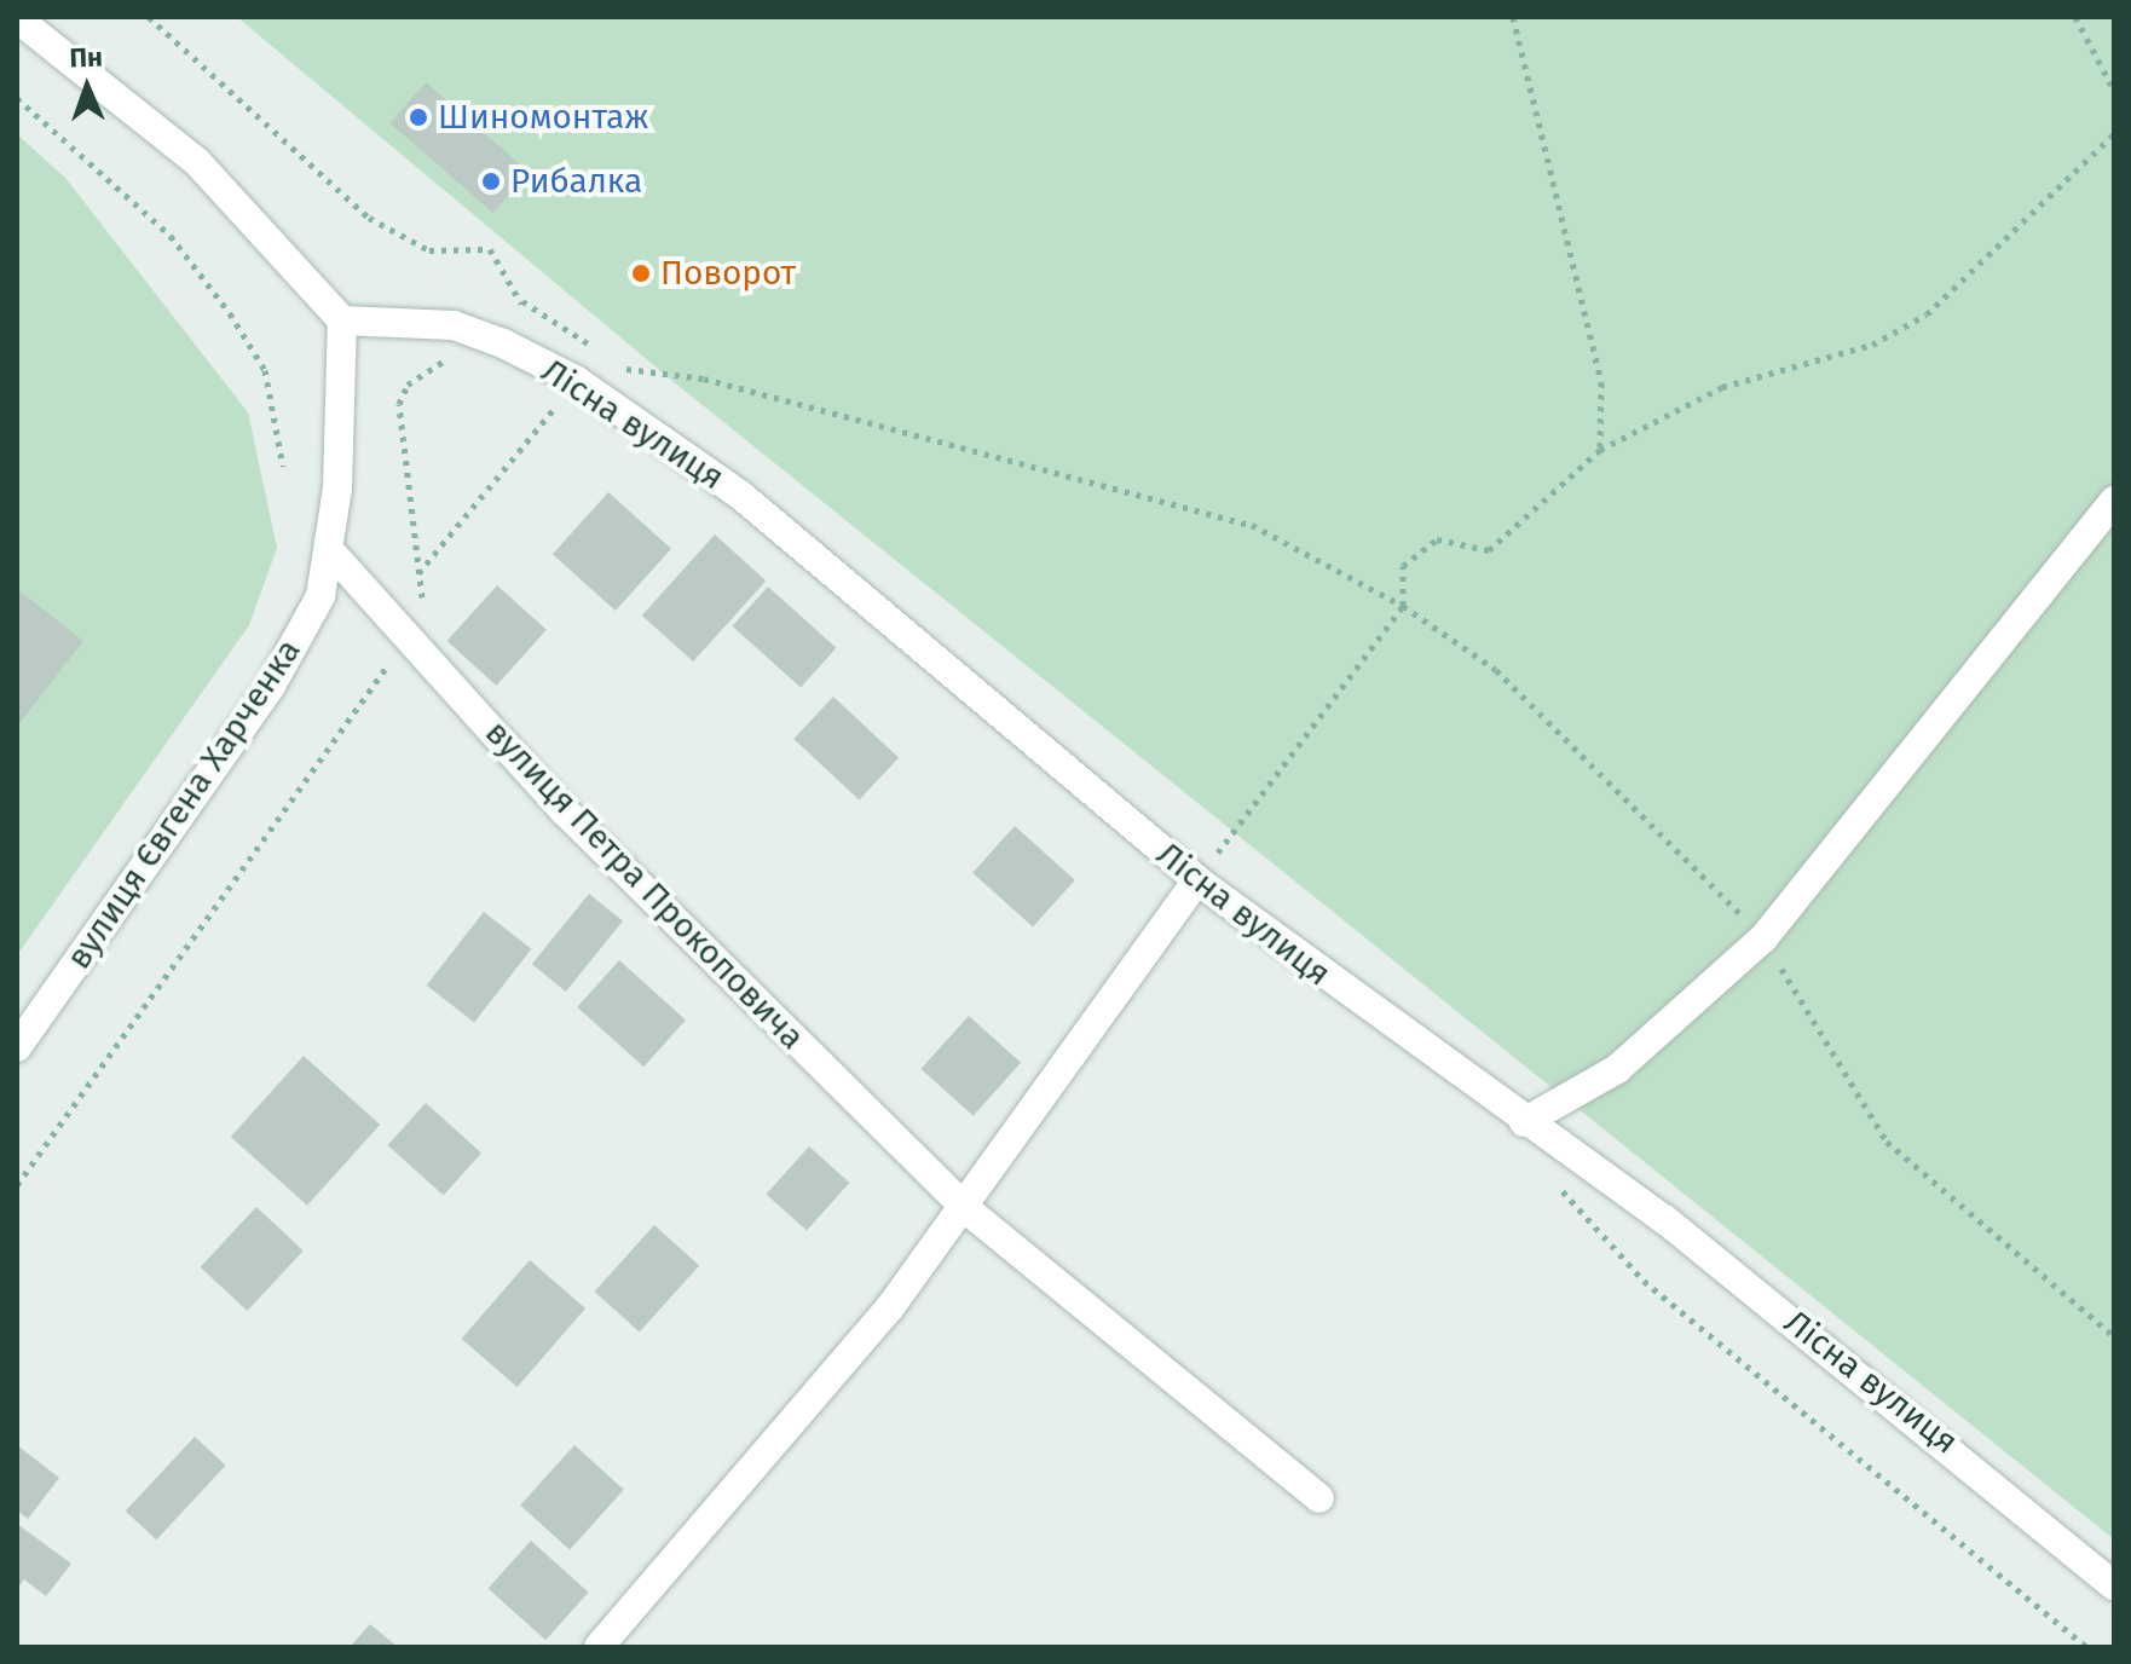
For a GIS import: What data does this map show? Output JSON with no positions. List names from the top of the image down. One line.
{"streets":{"street":["Лісна вулиця","вулиця Євгена Харченка","вулиця Петра Прокоповича"]},"crossings":[["Лісна вулиця","вулиця Євгена Харченка"],["вулиця Євгена Харченка","вулиця Петра Прокоповича"]],"places":["Шиномонтаж","Рибалка","Поворот"],"north":"top"}
